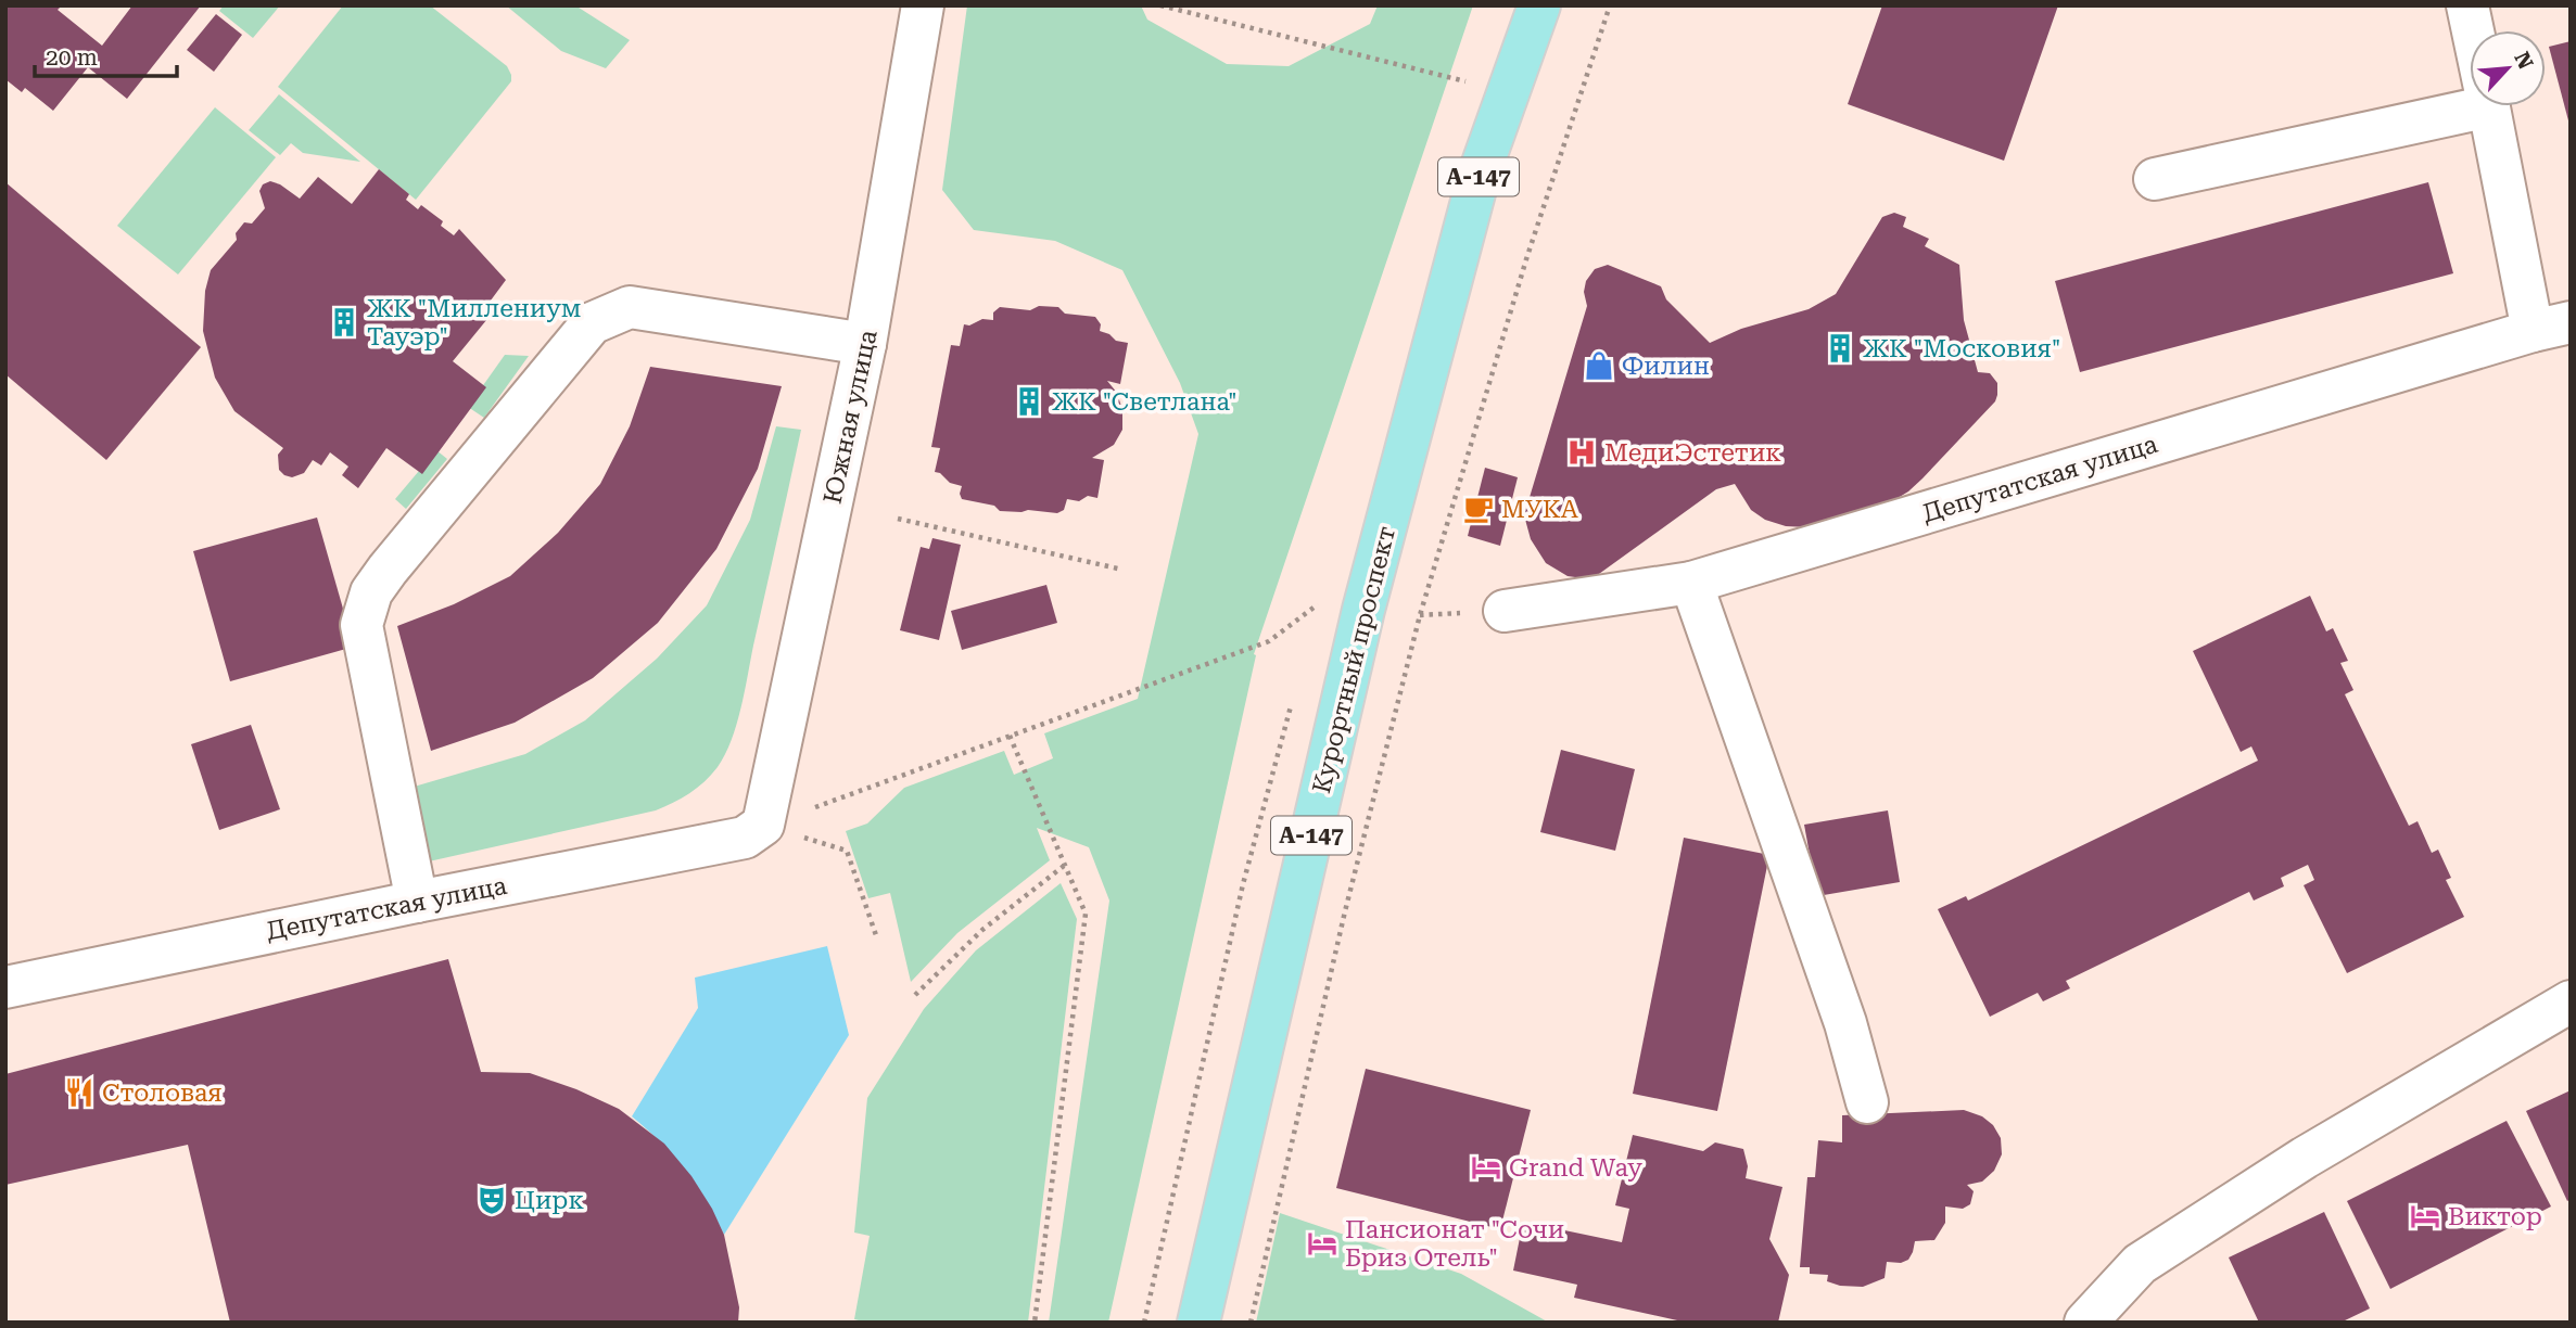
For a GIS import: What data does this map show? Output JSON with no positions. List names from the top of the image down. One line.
{"streets":{"main road":["А-147","Курортный проспект"],"street":["Южная улица","Депутатская улица"]},"crossings":[["Южная улица","Депутатская улица"]],"places":{"building":["ЖК \"Миллениум Тауэр\"","ЖК \"Московия\"","ЖК \"Светлана\""],"shop":["Филин"],"hospital":["МедиЭстетик"],"cafe":["МУКА"],"restaurant":["Столовая"],"hotel":["Grand Way","Виктор","Пансионат \"Сочи Бриз Отель\""],"theatre":["Цирк"]},"scale_bar":"20 m","north":"top right"}
